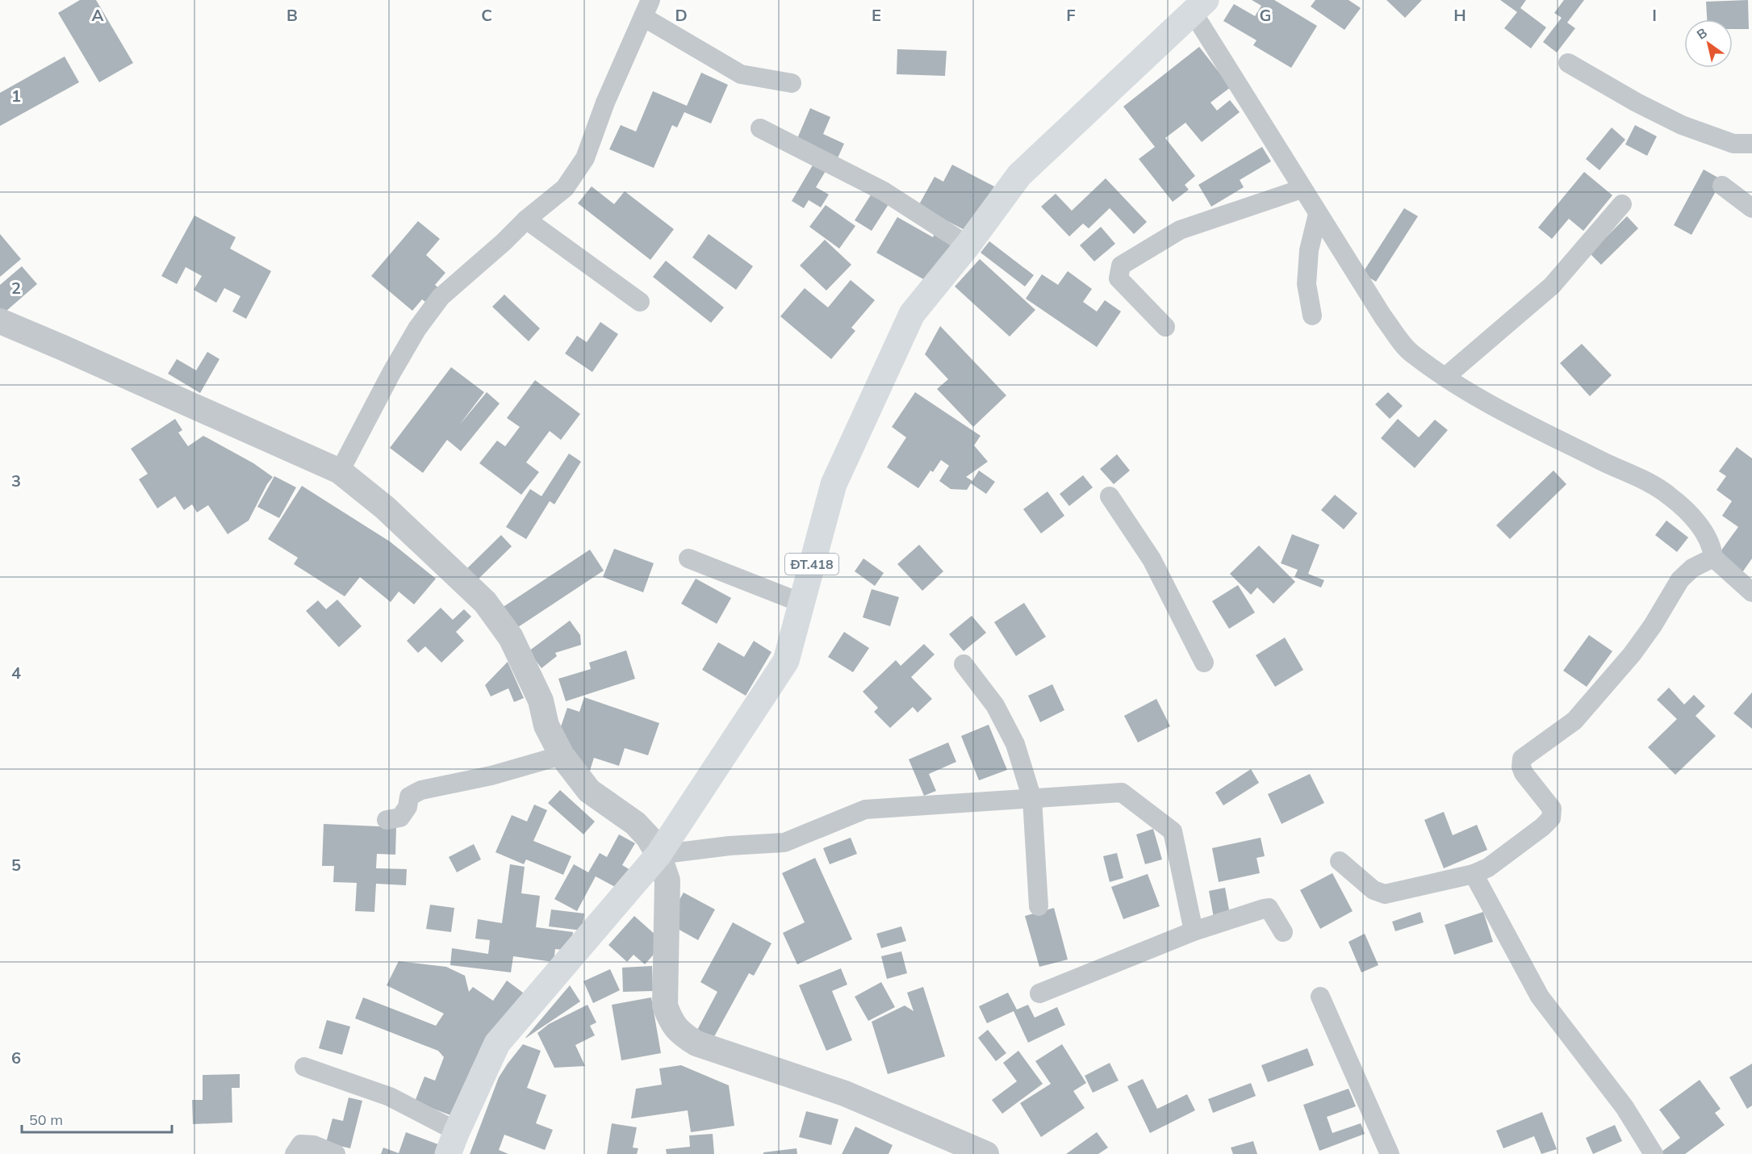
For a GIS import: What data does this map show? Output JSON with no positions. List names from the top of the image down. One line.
{"streets":{"main road":["ĐT.418"]},"scale_bar":"50 m","north":"top left","grid":{"columns":["A","B","C","D","E","F","G","H","I"],"rows":["1","2","3","4","5","6"]}}
